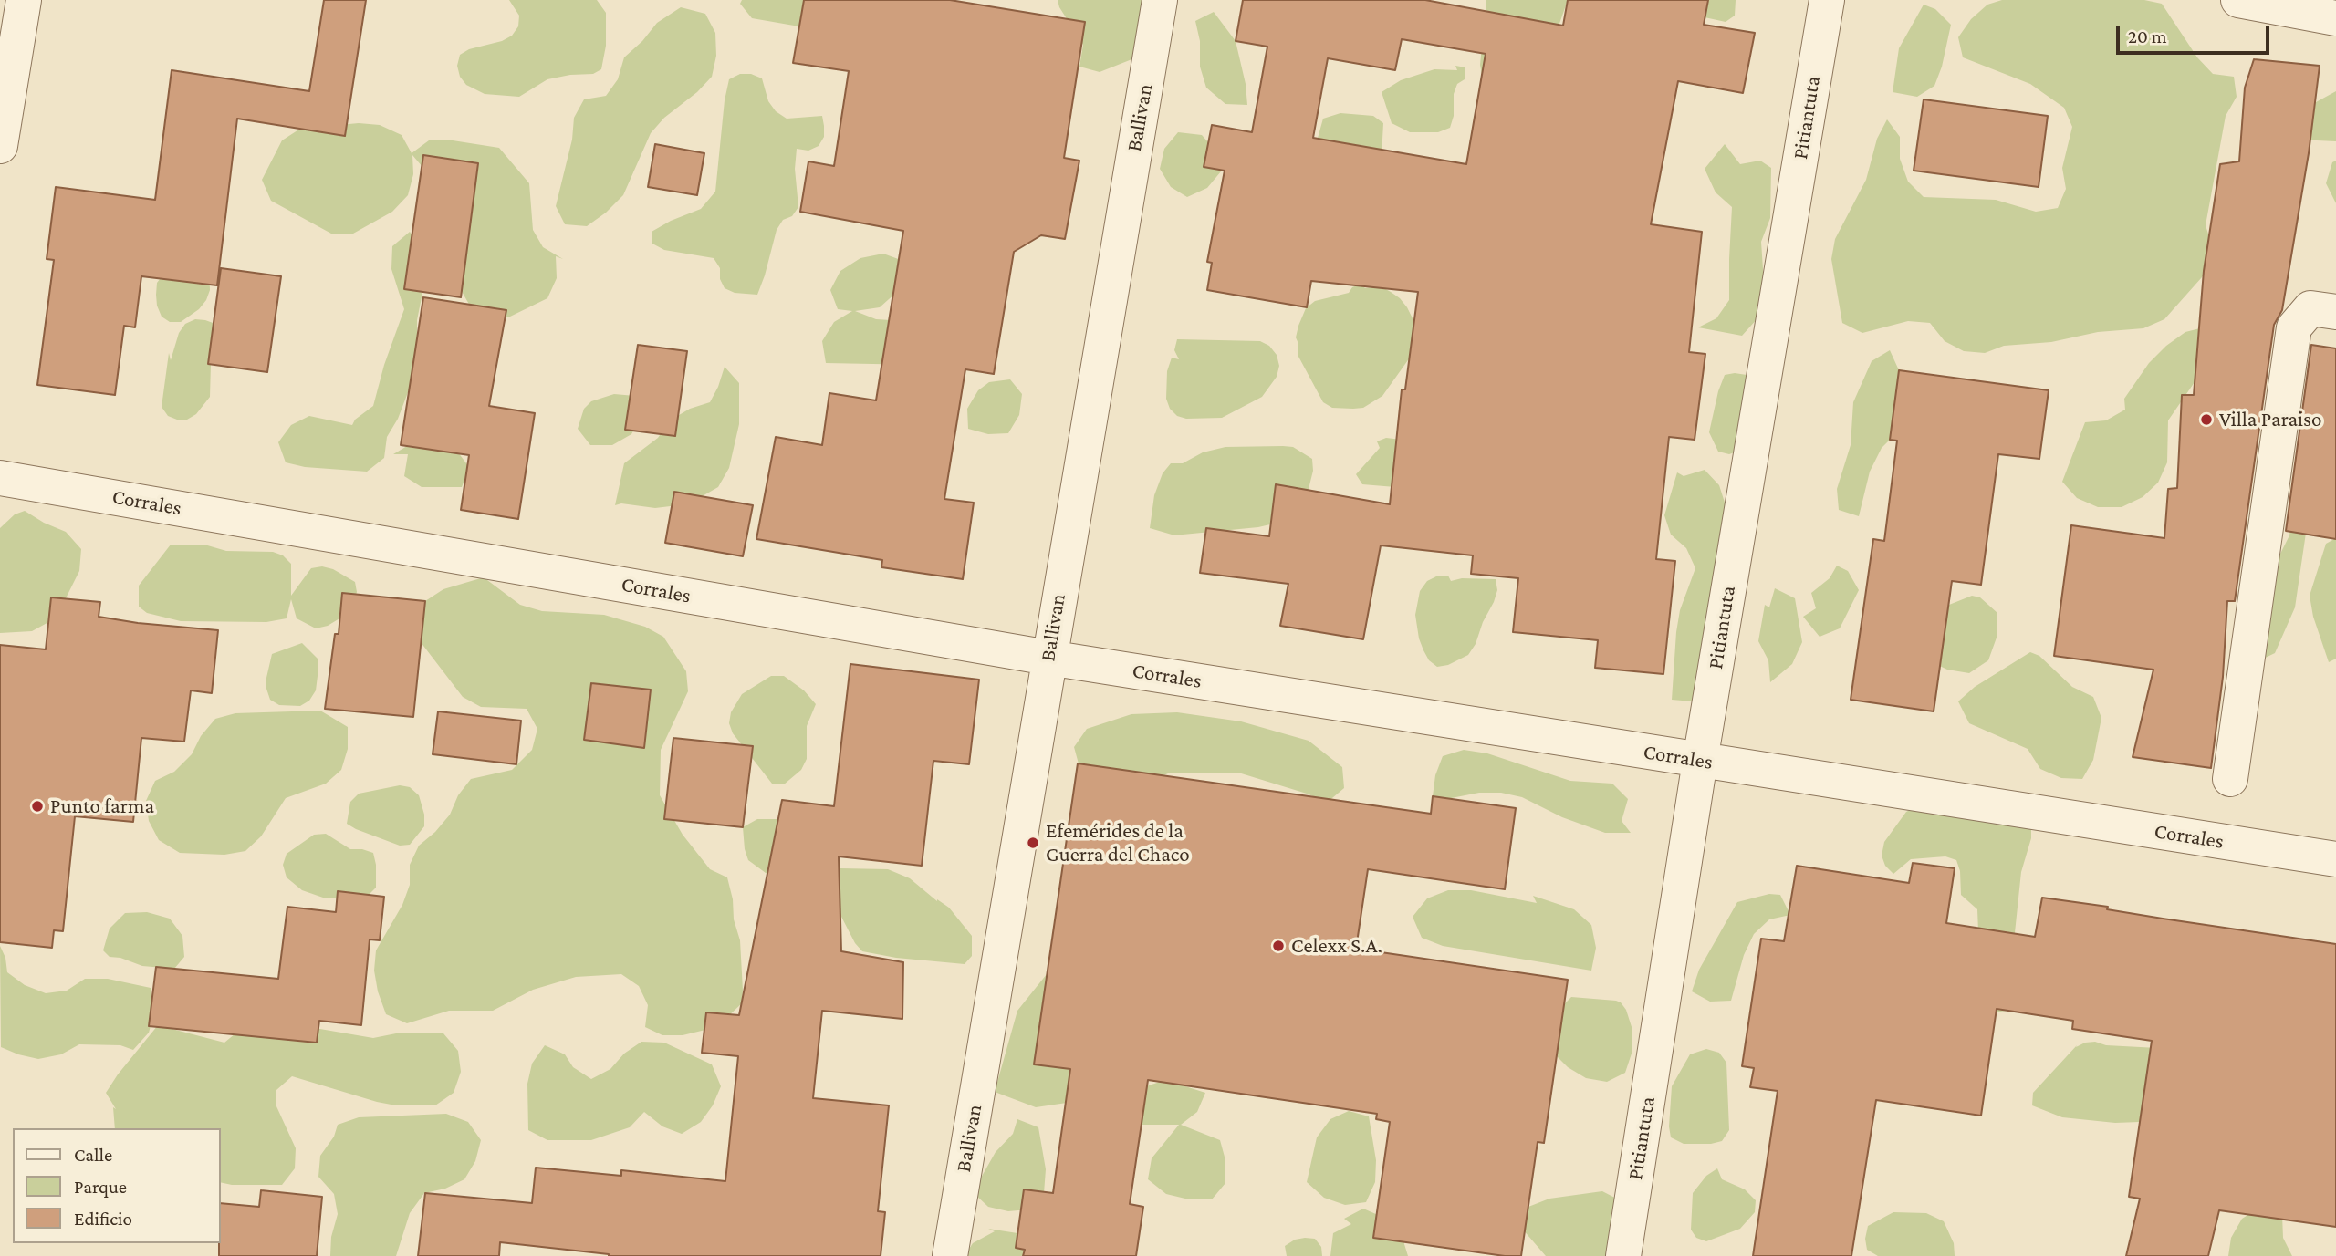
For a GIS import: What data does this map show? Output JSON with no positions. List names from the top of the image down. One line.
{"streets":{"street":["Ballivan","Pitiantuta","Corrales"]},"crossings":[["Ballivan","Corrales"],["Pitiantuta","Corrales"]],"places":["Villa Paraiso","Punto farma","Efemérides de la Guerra del Chaco","Celexx S.A."],"legend":["Calle","Parque","Edificio"],"scale_bar":"20 m"}
